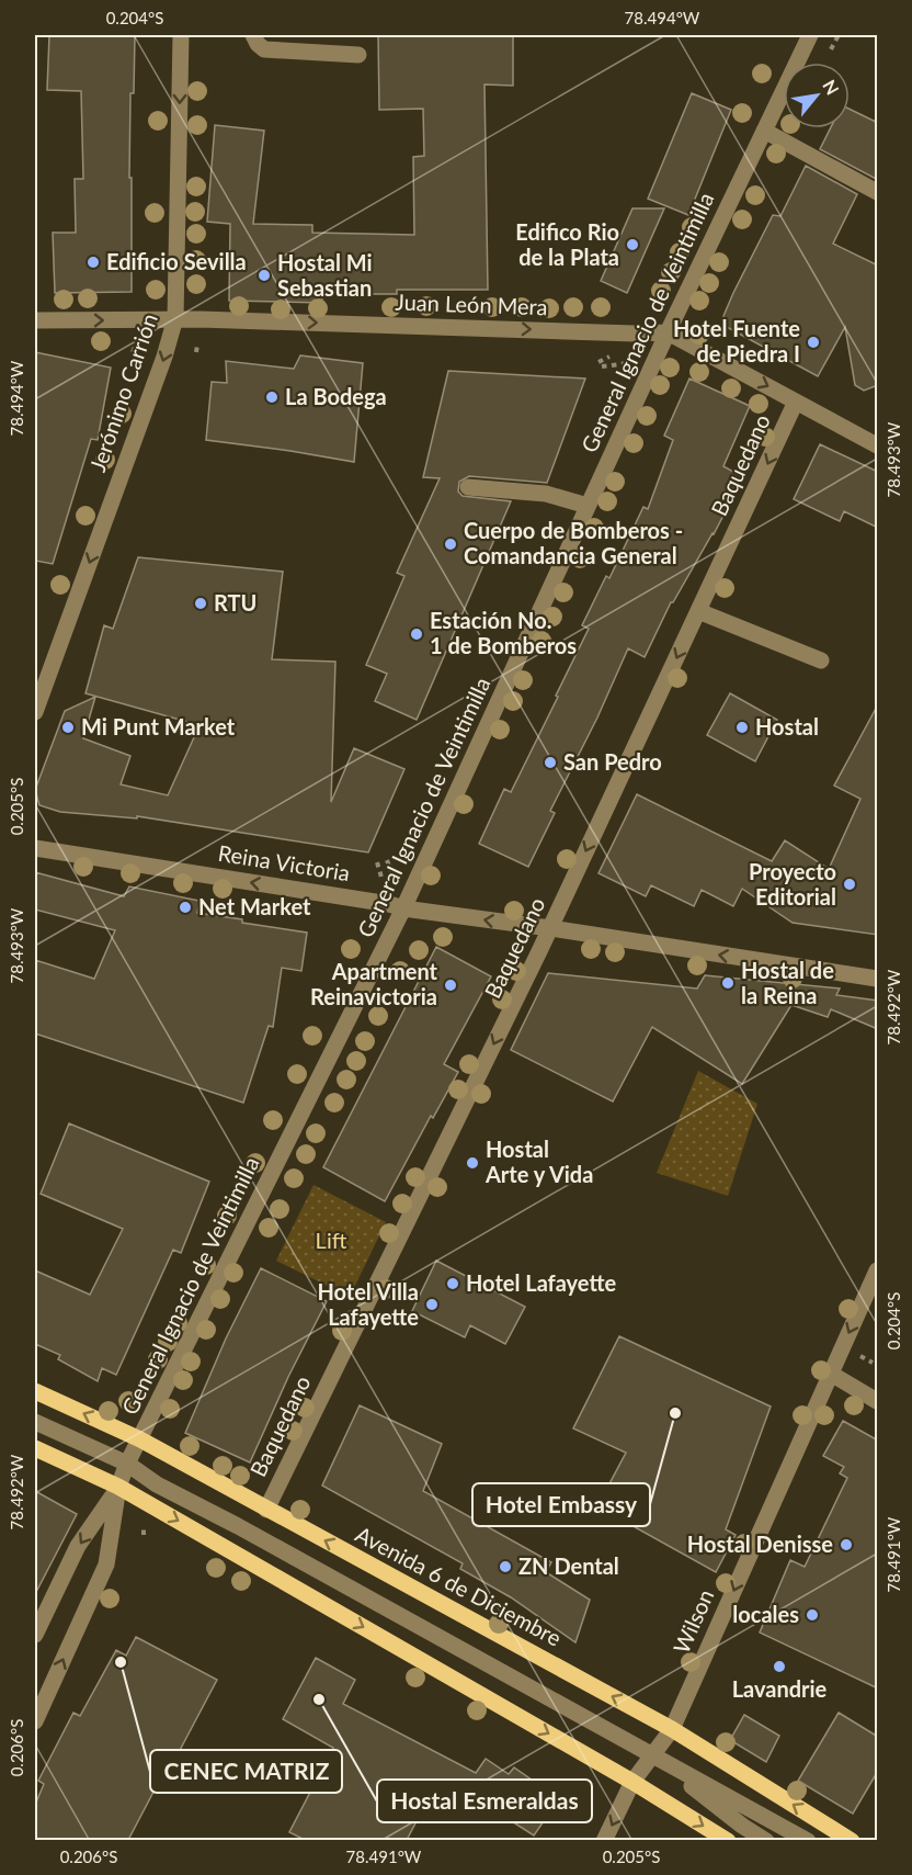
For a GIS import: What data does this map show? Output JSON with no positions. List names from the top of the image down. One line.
{"streets":{"main road":["Avenida 6 de Diciembre"],"street":["Juan León Mera","General Ignacio de Veintimilla","Jerónimo Carrión","Baquedano","Reina Victoria","Wilson"]},"crossings":[["Juan León Mera","General Ignacio de Veintimilla"],["Juan León Mera","Jerónimo Carrión"],["General Ignacio de Veintimilla","Reina Victoria"],["General Ignacio de Veintimilla","Avenida 6 de Diciembre"],["Baquedano","Reina Victoria"],["Baquedano","Avenida 6 de Diciembre"],["Avenida 6 de Diciembre","Wilson"]],"one_way":["Juan León Mera","Jerónimo Carrión","Baquedano","Reina Victoria","Wilson"],"parks":["Lift"],"places":["Edifico Rio de la Plata","Edificio Sevilla","Hostal Mi Sebastian","Hotel Fuente de Piedra I","La Bodega","Cuerpo de Bomberos - Comandancia General","RTU","Estación No. 1 de Bomberos","Mi Punt Market","Hostal","San Pedro","Proyecto Editorial","Net Market","Hostal de la Reina","Apartment Reinavictoria","Hostal Arte y Vida","Hotel Lafayette","Hotel Villa Lafayette","Hotel Embassy","Hostal Denisse","ZN Dental","locales","CENEC MATRIZ","Lavandrie","Hostal Esmeraldas"],"north":"top right","coordinates":["0.204°S","78.494°W","78.493°W","0.205°S","78.492°W","78.491°W","0.206°S"]}
